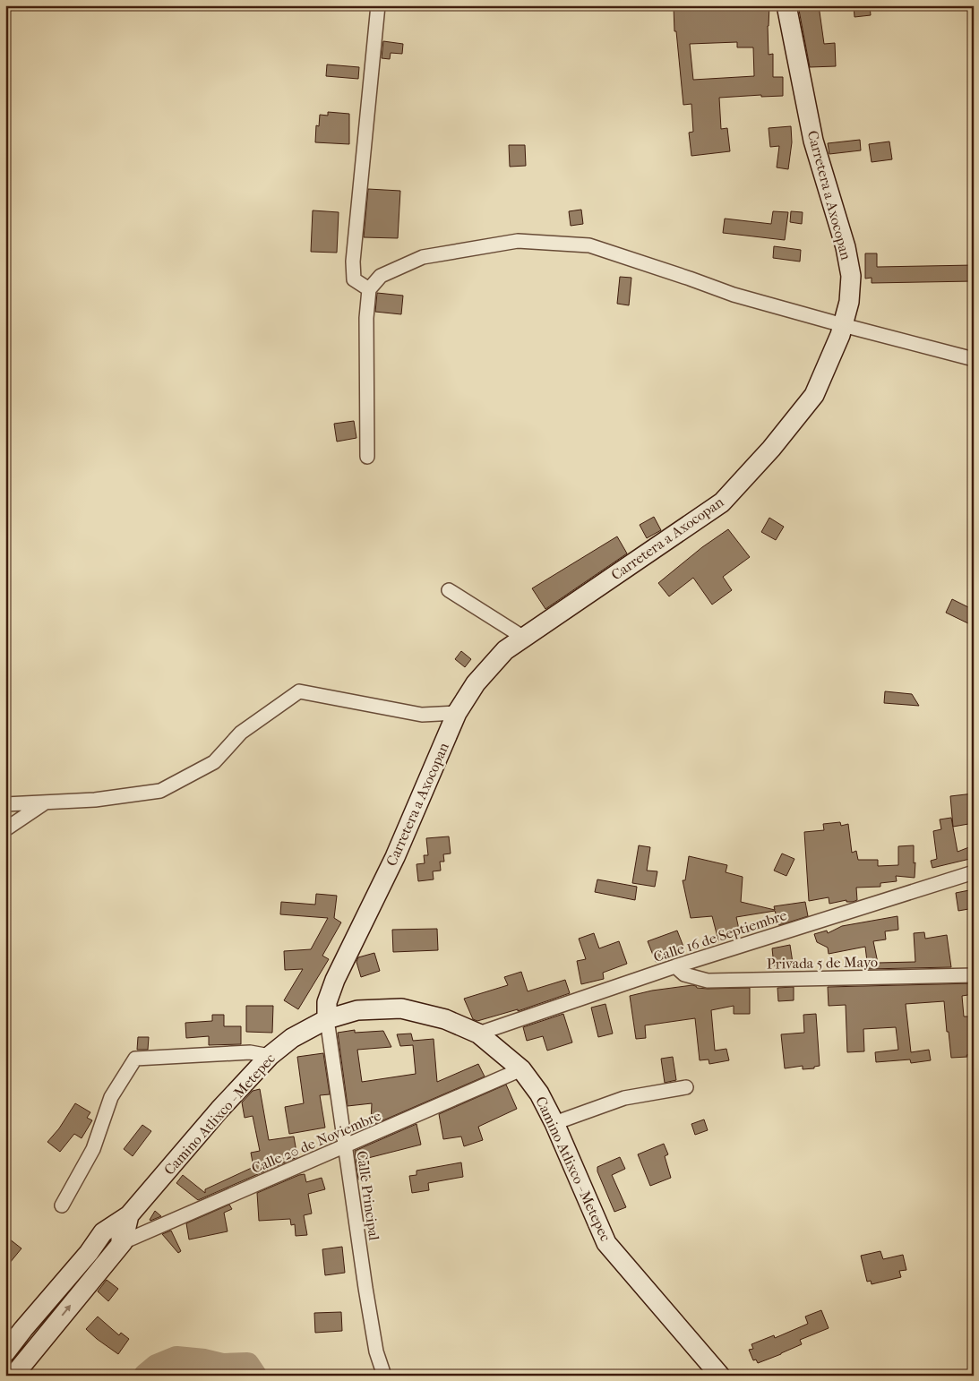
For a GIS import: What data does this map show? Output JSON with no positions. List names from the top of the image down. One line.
{"streets":{"main road":["Carretera a Axocopan","Camino Atlixco - Metepec"],"street":["Calle 16 de Septiembre","Privada 5 de Mayo","Calle 20 de Noviembre","Calle Principal"]},"crossings":[["Carretera a Axocopan","Camino Atlixco - Metepec"],["Carretera a Axocopan","Calle Principal"],["Calle 16 de Septiembre","Privada 5 de Mayo"],["Calle 16 de Septiembre","Camino Atlixco - Metepec"],["Camino Atlixco - Metepec","Calle 20 de Noviembre"],["Camino Atlixco - Metepec","Calle Principal"],["Calle 20 de Noviembre","Calle Principal"]]}
